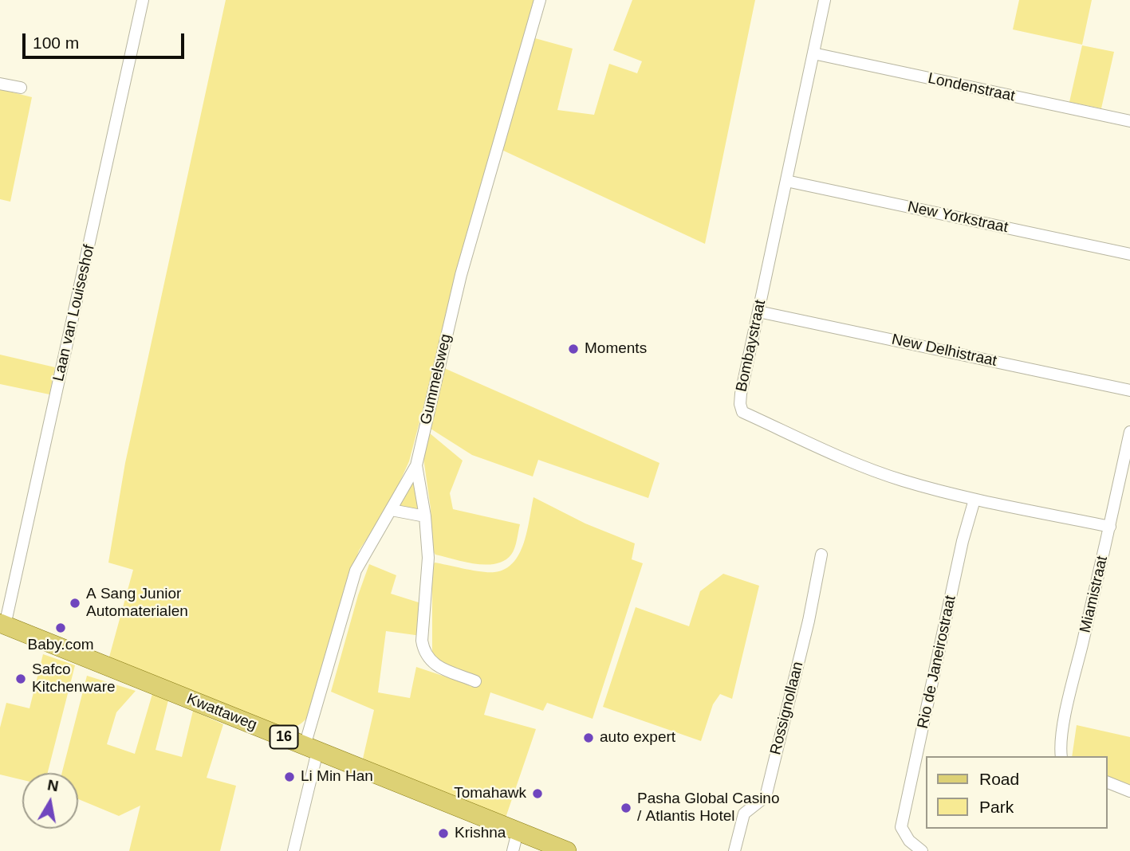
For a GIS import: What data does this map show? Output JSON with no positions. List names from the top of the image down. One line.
{"streets":{"main road":["Kwattaweg","16"],"street":["Londenstraat","New Yorkstraat","Laan van Louiseshof","Bombaystraat","New Delhistraat","Gummelsweg","Miamistraat","Rio de Janeirostraat","Rossignollaan"]},"crossings":[["Londenstraat","Bombaystraat"],["New Yorkstraat","Bombaystraat"],["Laan van Louiseshof","Kwattaweg"],["Bombaystraat","New Delhistraat"],["Bombaystraat","Miamistraat"],["Bombaystraat","Rio de Janeirostraat"],["Gummelsweg","Kwattaweg"]],"places":["Moments","A Sang Junior Automaterialen","Baby.com","Safco Kitchenware","auto expert","Li Min Han","Tomahawk","Pasha Global Casino / Atlantis Hotel","Krishna"],"legend":["Road","Park"],"scale_bar":"100 m","north":"top"}
